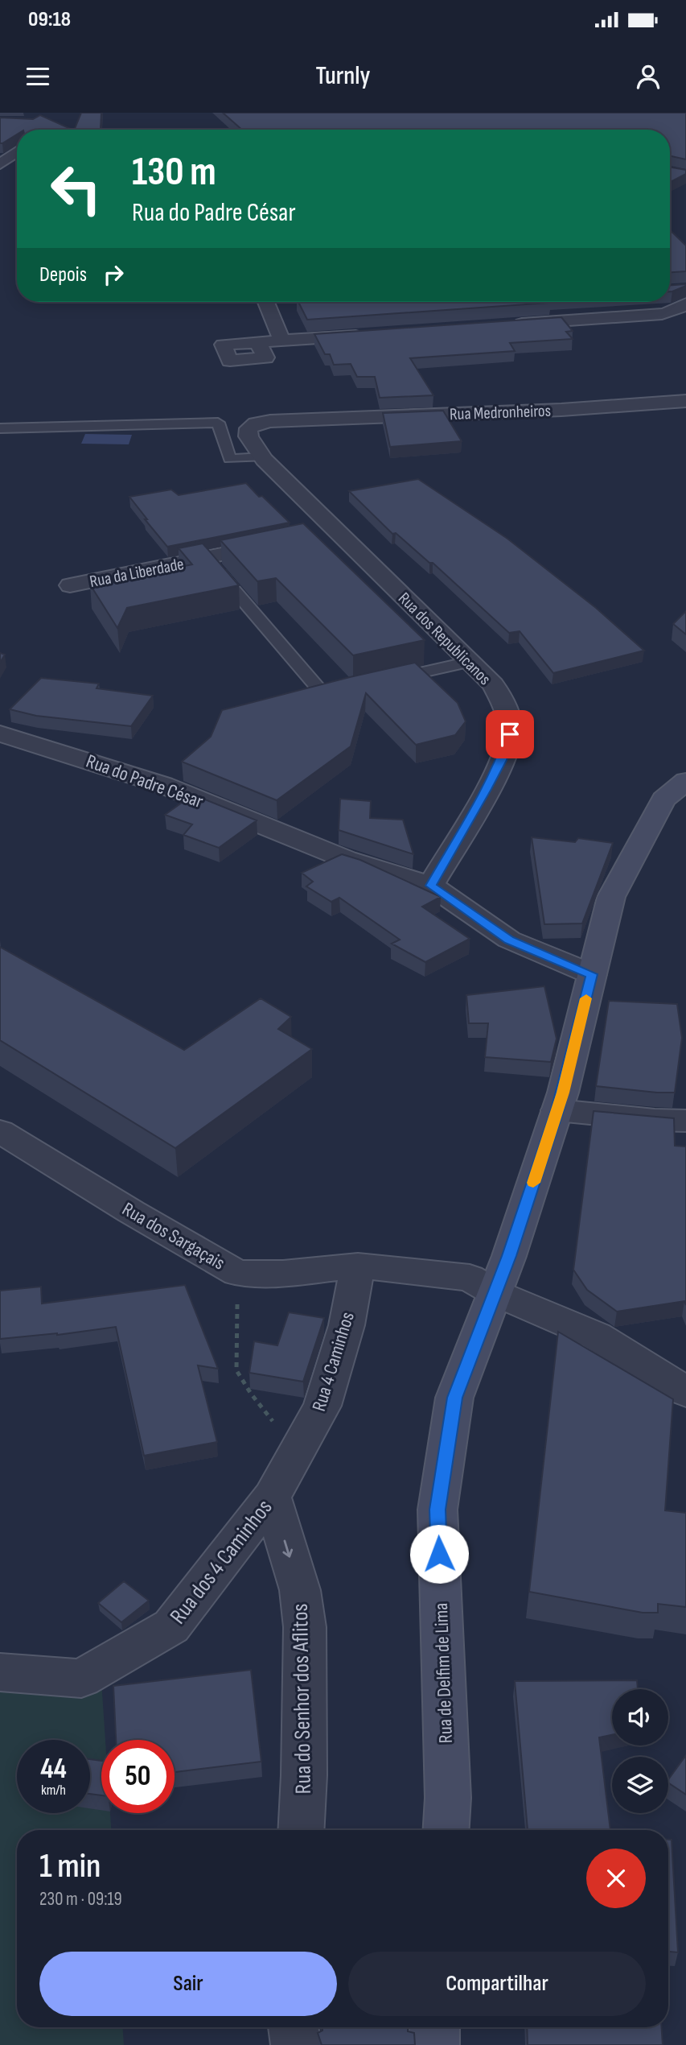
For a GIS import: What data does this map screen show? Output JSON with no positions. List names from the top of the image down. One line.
{"streets":{"main road":["Rua de Delfim de Lima"],"street":["Rua Medronheiros","Rua da Liberdade","Rua dos Republicanos","Rua do Padre César","Rua dos Sargaçais","Rua 4 Caminhos","Rua dos 4 Caminhos","Rua do Senhor dos Aflitos"]},"crossings":[["Rua Medronheiros","Rua dos Republicanos"],["Rua dos Republicanos","Rua do Padre César"],["Rua do Padre César","Rua de Delfim de Lima"],["Rua dos Sargaçais","Rua 4 Caminhos"],["Rua dos Sargaçais","Rua de Delfim de Lima"],["Rua 4 Caminhos","Rua dos 4 Caminhos"],["Rua dos 4 Caminhos","Rua do Senhor dos Aflitos"]],"one_way":["Rua do Senhor dos Aflitos"],"page":{"status":"09:18","header":"Turnly","turn":["130 m","Rua do Padre César"],"then":"Depois","speed":"44 km/h","limit":"50","heading":["1 min","230 m · 09:19"],"buttons":["Sair","Compartilhar"]}}
